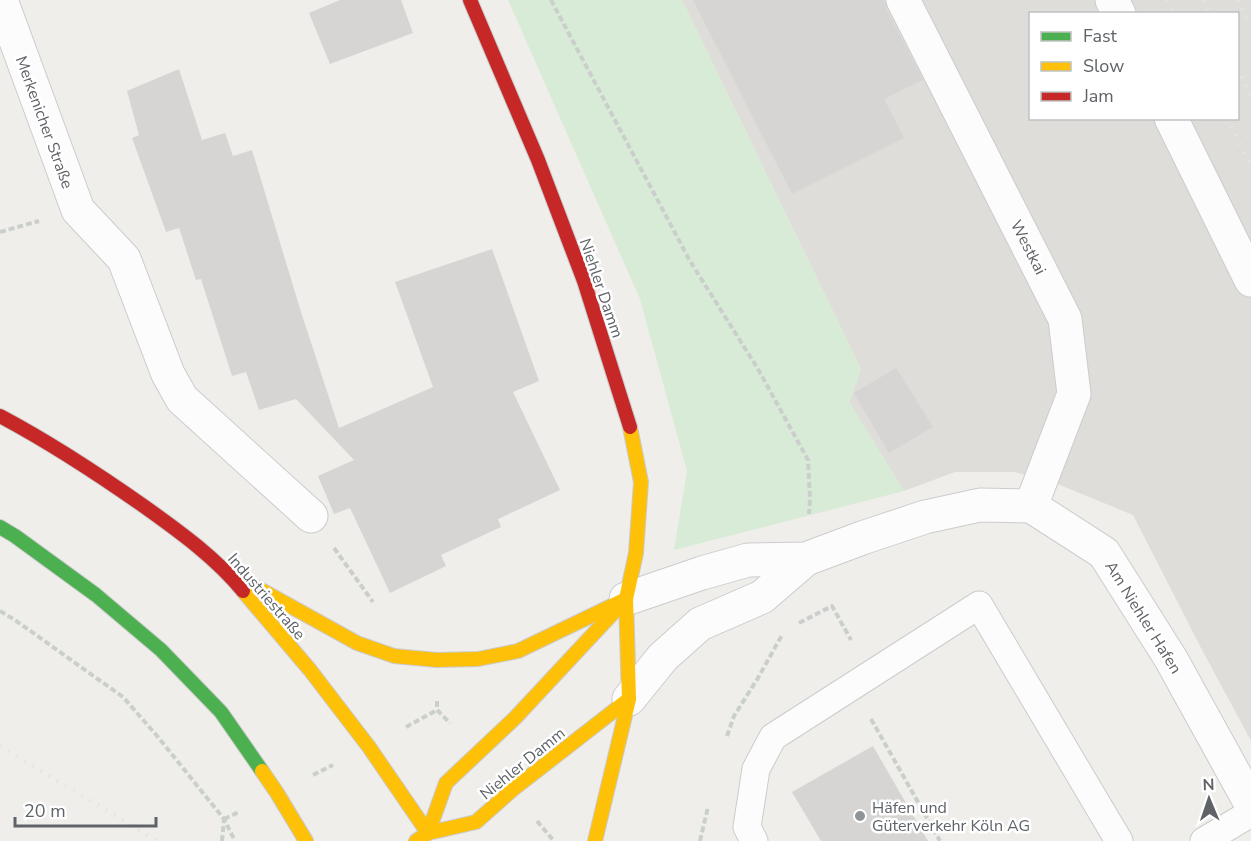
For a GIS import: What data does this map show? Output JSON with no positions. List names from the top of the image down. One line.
{"streets":{"main road":["Niehler Damm","Industriestraße"],"street":["Merkenicher Straße","Westkai","Am Niehler Hafen"]},"crossings":[["Westkai","Am Niehler Hafen"],["Niehler Damm","Industriestraße"],["Niehler Damm","Am Niehler Hafen"]],"places":["Häfen und Güterverkehr Köln AG"],"legend":["Fast","Slow","Jam"],"scale_bar":"20 m","north":"top"}
